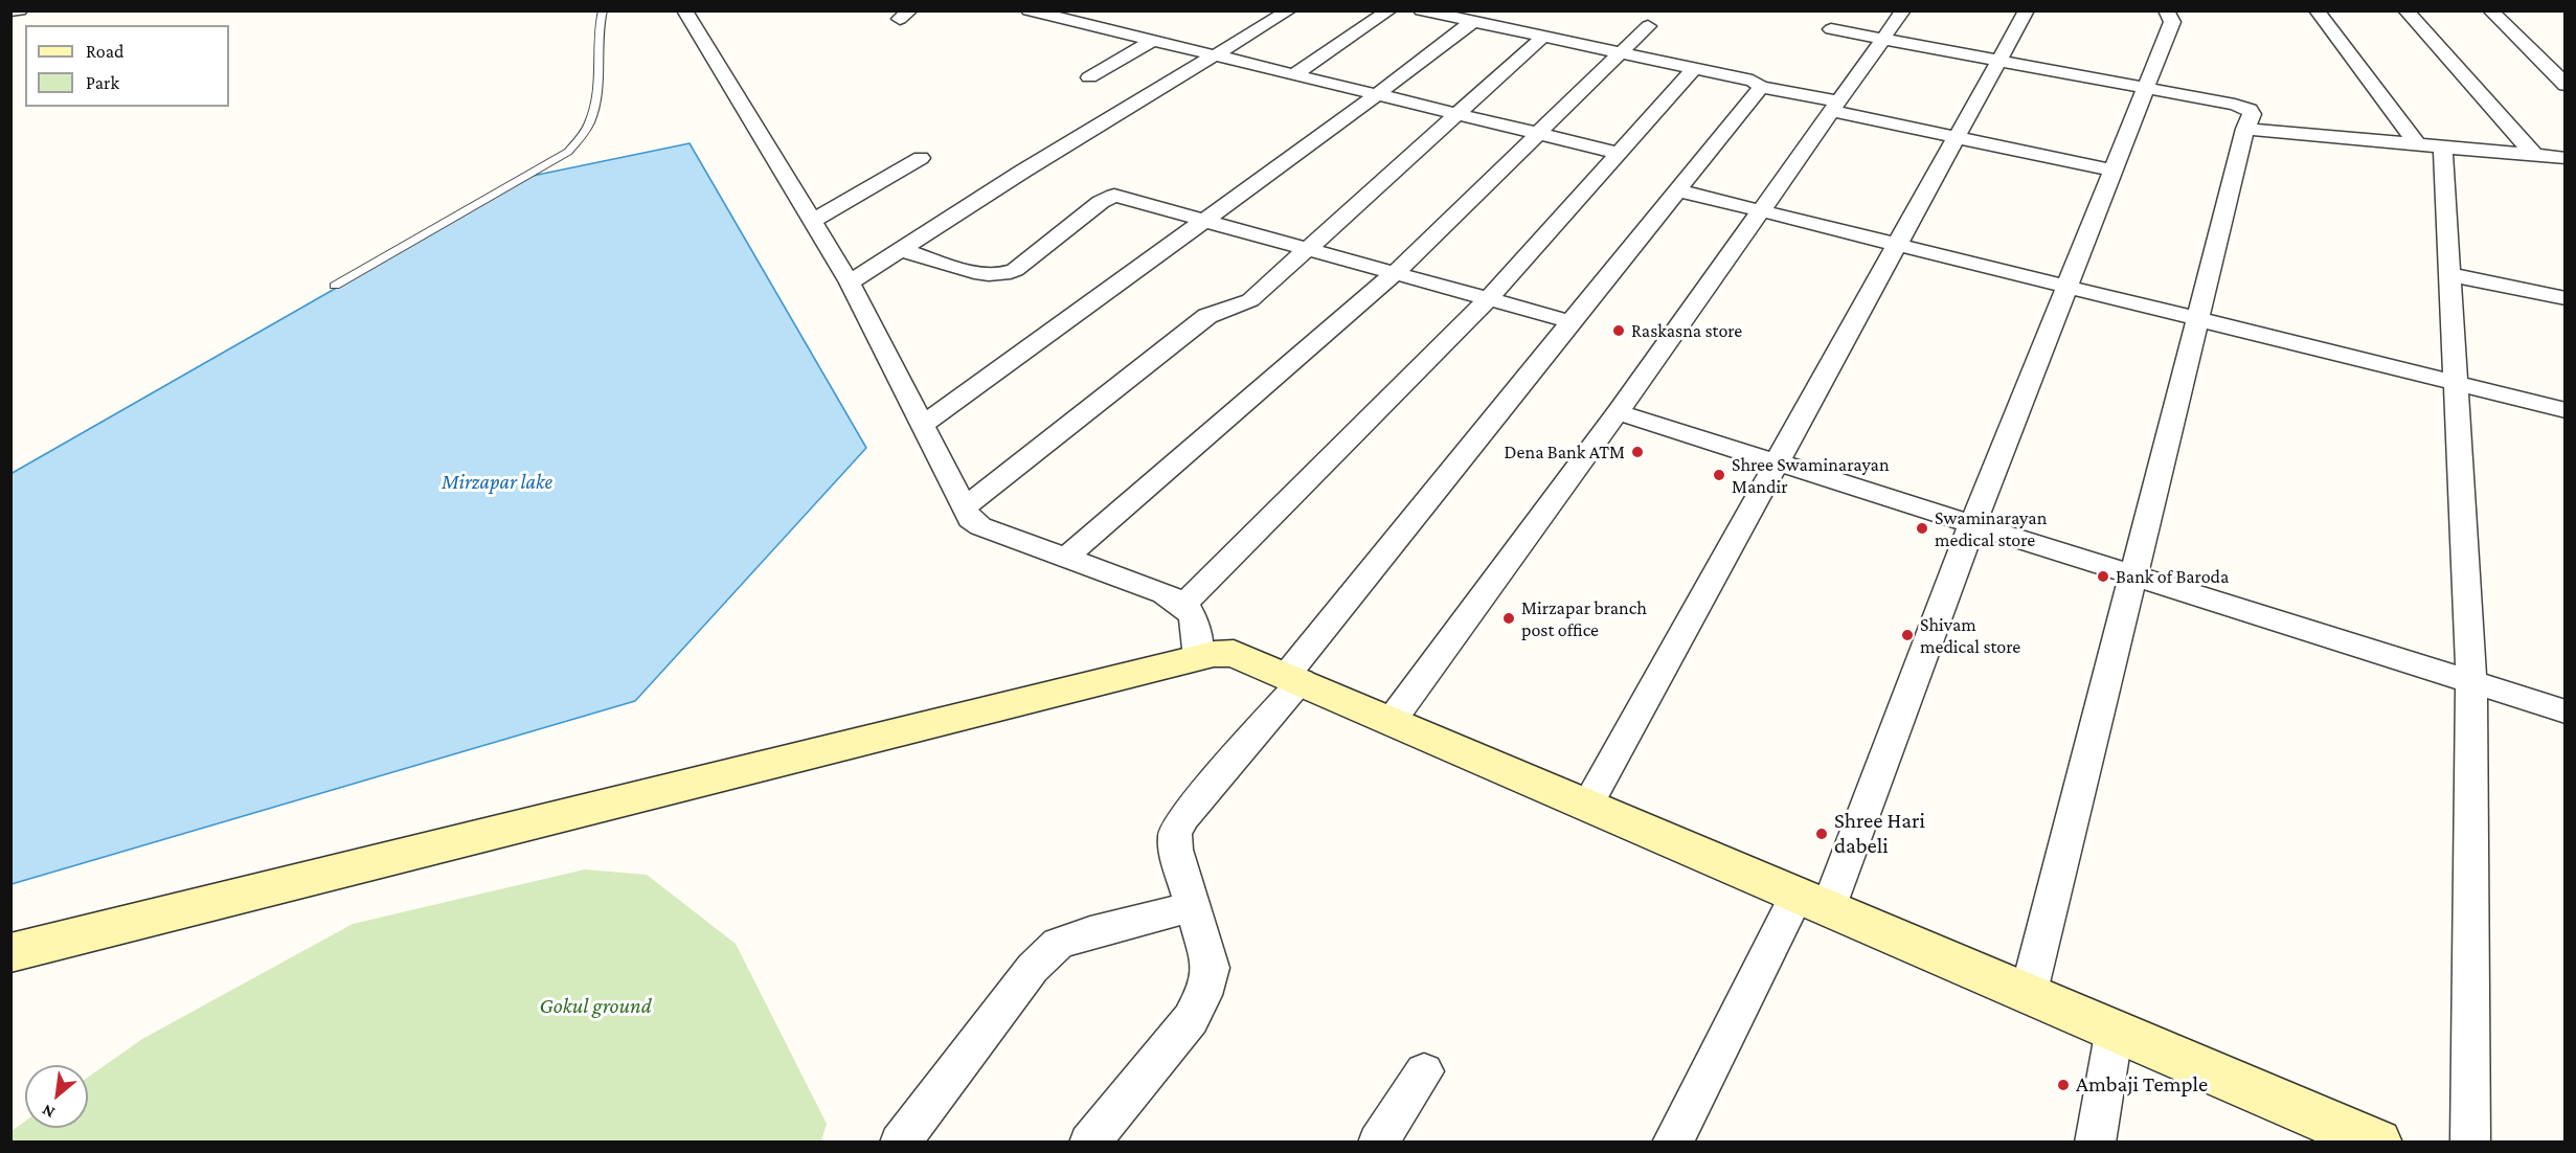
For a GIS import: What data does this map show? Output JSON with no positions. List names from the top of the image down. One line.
{"water":["Mirzapar lake"],"parks":["Gokul ground"],"places":["Raskasna store","Dena Bank ATM","Shree Swaminarayan Mandir","Swaminarayan medical store","Bank of Baroda","Mirzapar branch post office","Shivam medical store","Shree Hari dabeli","Ambaji Temple"],"legend":["Road","Park"],"north":"bottom left"}
